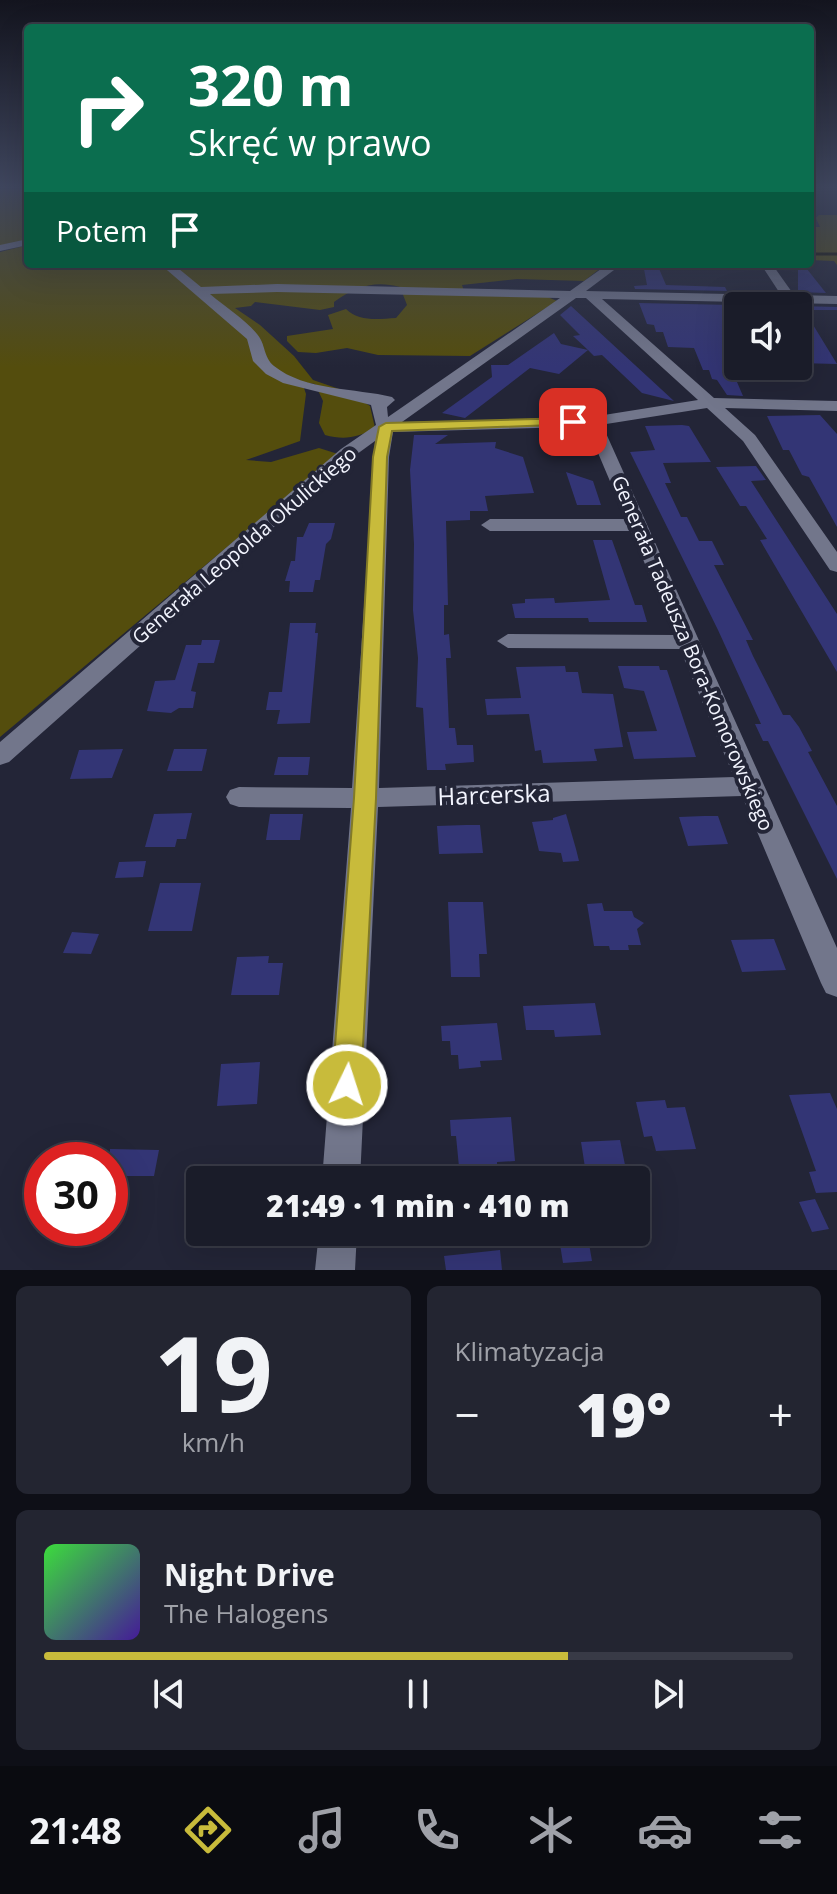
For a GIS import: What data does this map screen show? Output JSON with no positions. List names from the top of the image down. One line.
{"streets":{"street":["Generała Leopolda Okulickiego","Generała Tadeusza Bora-Komorowskiego","Harcerska"]},"crossings":[["Generała Tadeusza Bora-Komorowskiego","Harcerska"]],"page":{"turn":["320 m","Skręć w prawo"],"then":"Potem","limit":"30","trip":"21:49 · 1 min · 410 m","tile":[["19","km/h"],"Klimatyzacja"],"heat":["−","19°","+"],"song":["Night Drive","The Halogens"],"tabs":"21:48"}}
